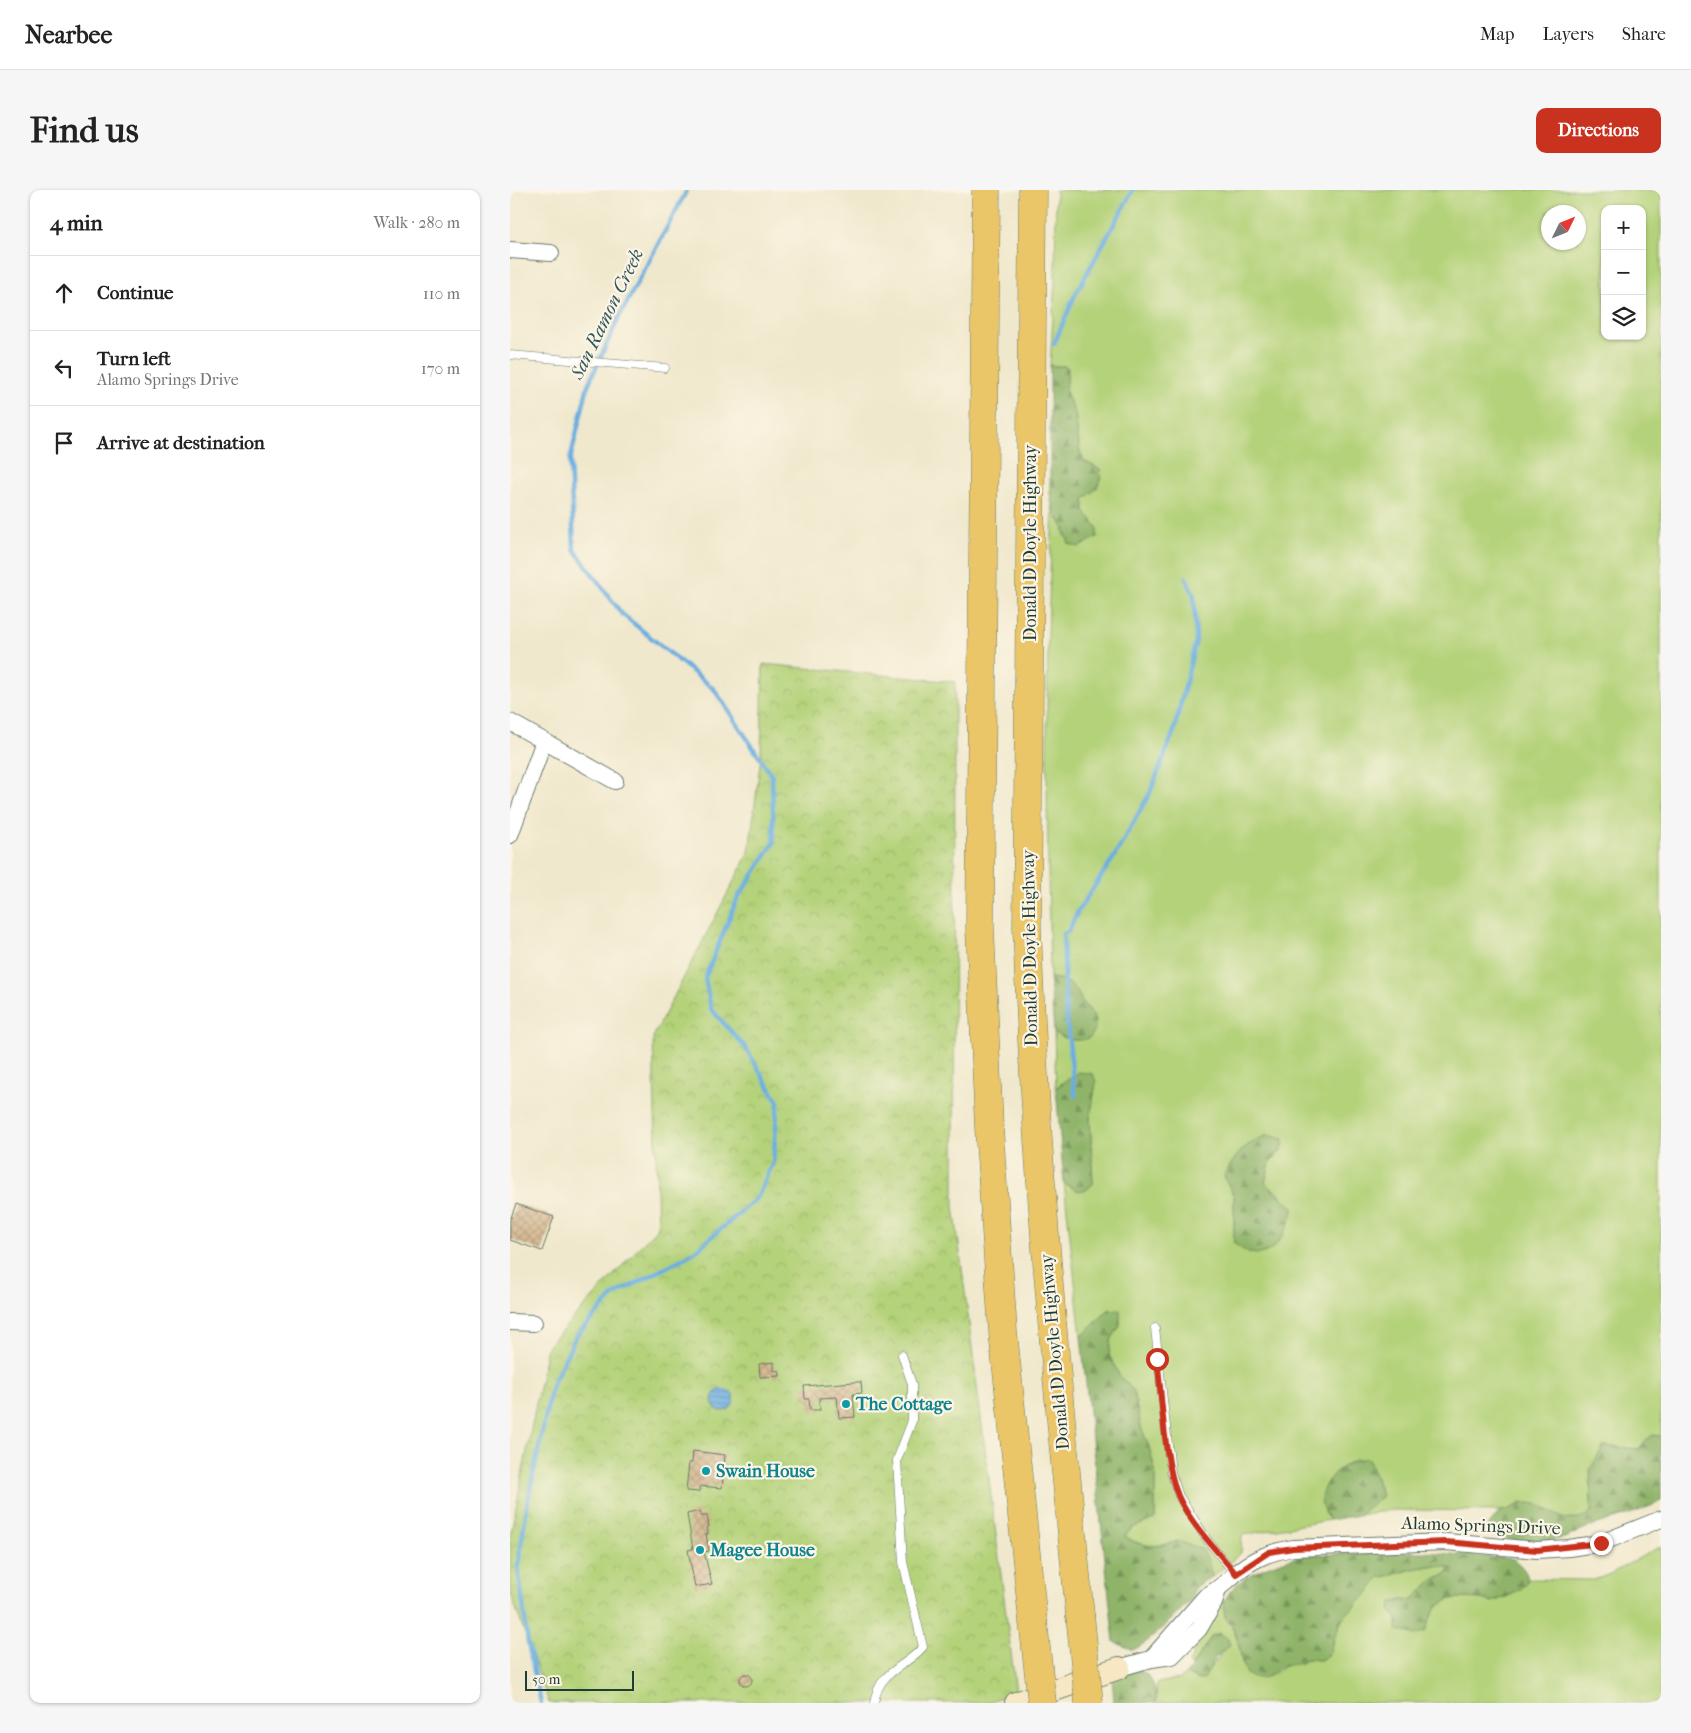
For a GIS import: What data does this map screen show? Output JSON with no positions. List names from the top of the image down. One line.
{"streets":{"highway":["Donald D Doyle Highway"],"street":["Alamo Springs Drive"]},"water":["San Ramon Creek"],"places":["The Cottage","Swain House","Magee House"],"scale_bar":"50 m","north":"top right","page":{"header":"Nearbee","nav":["Map","Layers","Share"],"buttons":"Directions","title":"Find us","heading":["4 min","Walk · 280 m"],"map_buttons":["+","−"],"list":[["Continue","110 m"],["Turn left","Alamo Springs Drive","170 m"],"Arrive at destination"],"scale":"50 m"}}
